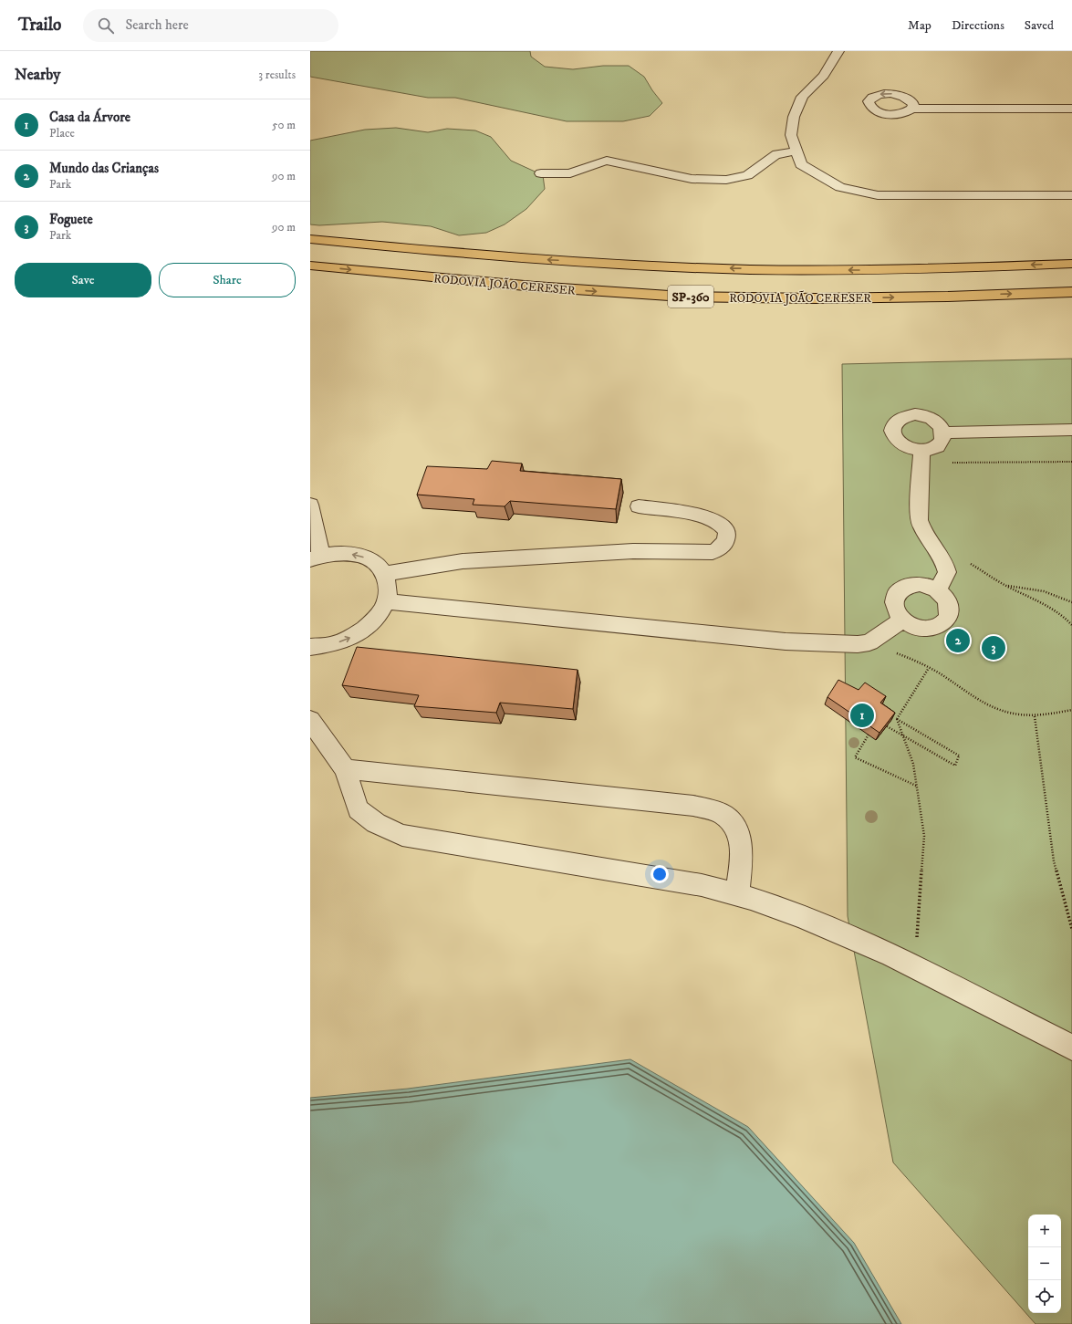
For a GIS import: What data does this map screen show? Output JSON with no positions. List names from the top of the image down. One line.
{"streets":{"highway":["RODOVIA JOÃO CERESER","SP-360"]},"page":{"header":"Trailo","search":"Search here","nav":["Map","Directions","Saved"],"heading":["Nearby","3 results"],"list":[{"mark":"1","name":"Casa da Árvore","note":"Place","value":"50 m"},{"mark":"2","name":"Mundo das Crianças","note":"Park","value":"90 m"},{"mark":"3","name":"Foguete","note":"Park","value":"90 m"}],"buttons":["Save","Share"],"pins":["2","3","1"],"map_buttons":["+","−"]}}
